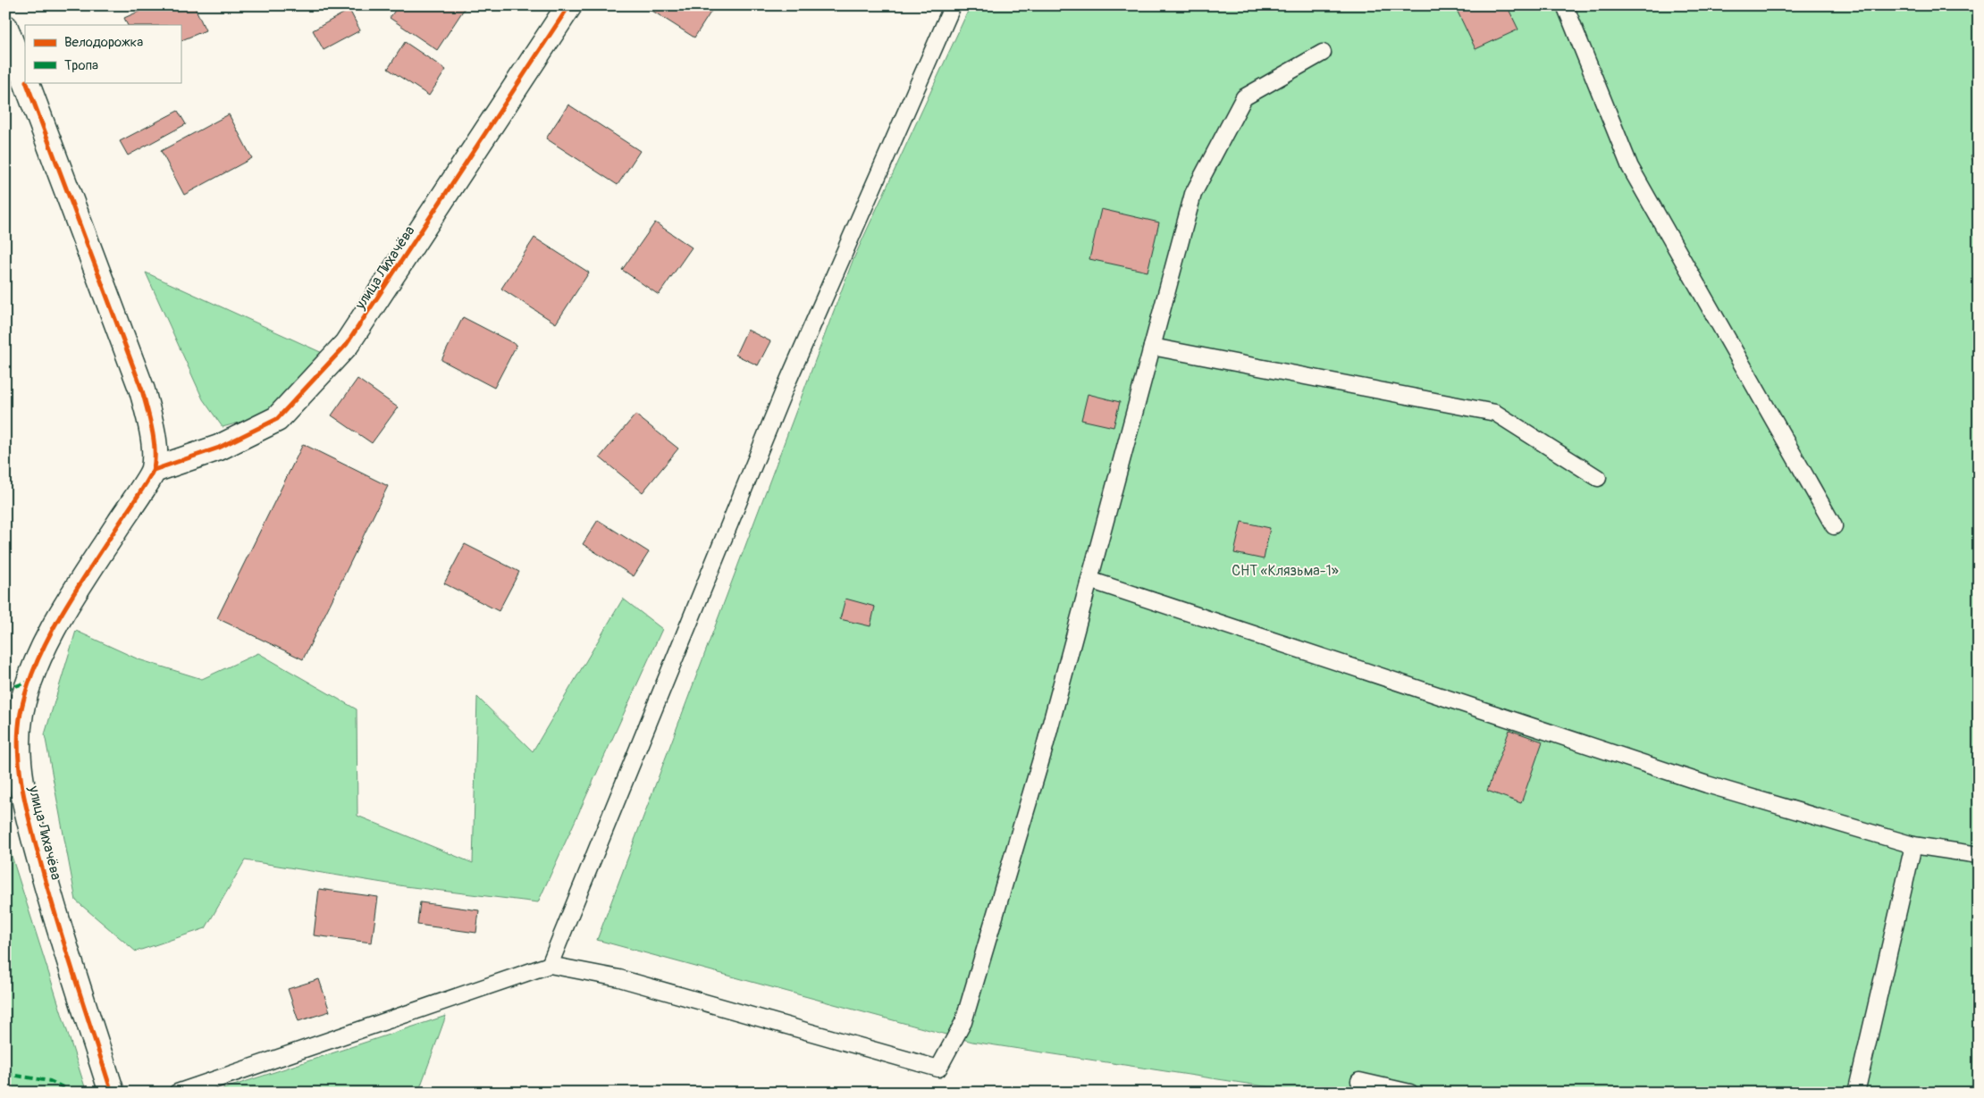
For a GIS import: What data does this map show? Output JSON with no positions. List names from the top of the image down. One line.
{"streets":{"street":["улица Лихачёва"]},"parks":["СНТ «Клязьма-1»"],"legend":["Велодорожка","Тропа"]}
